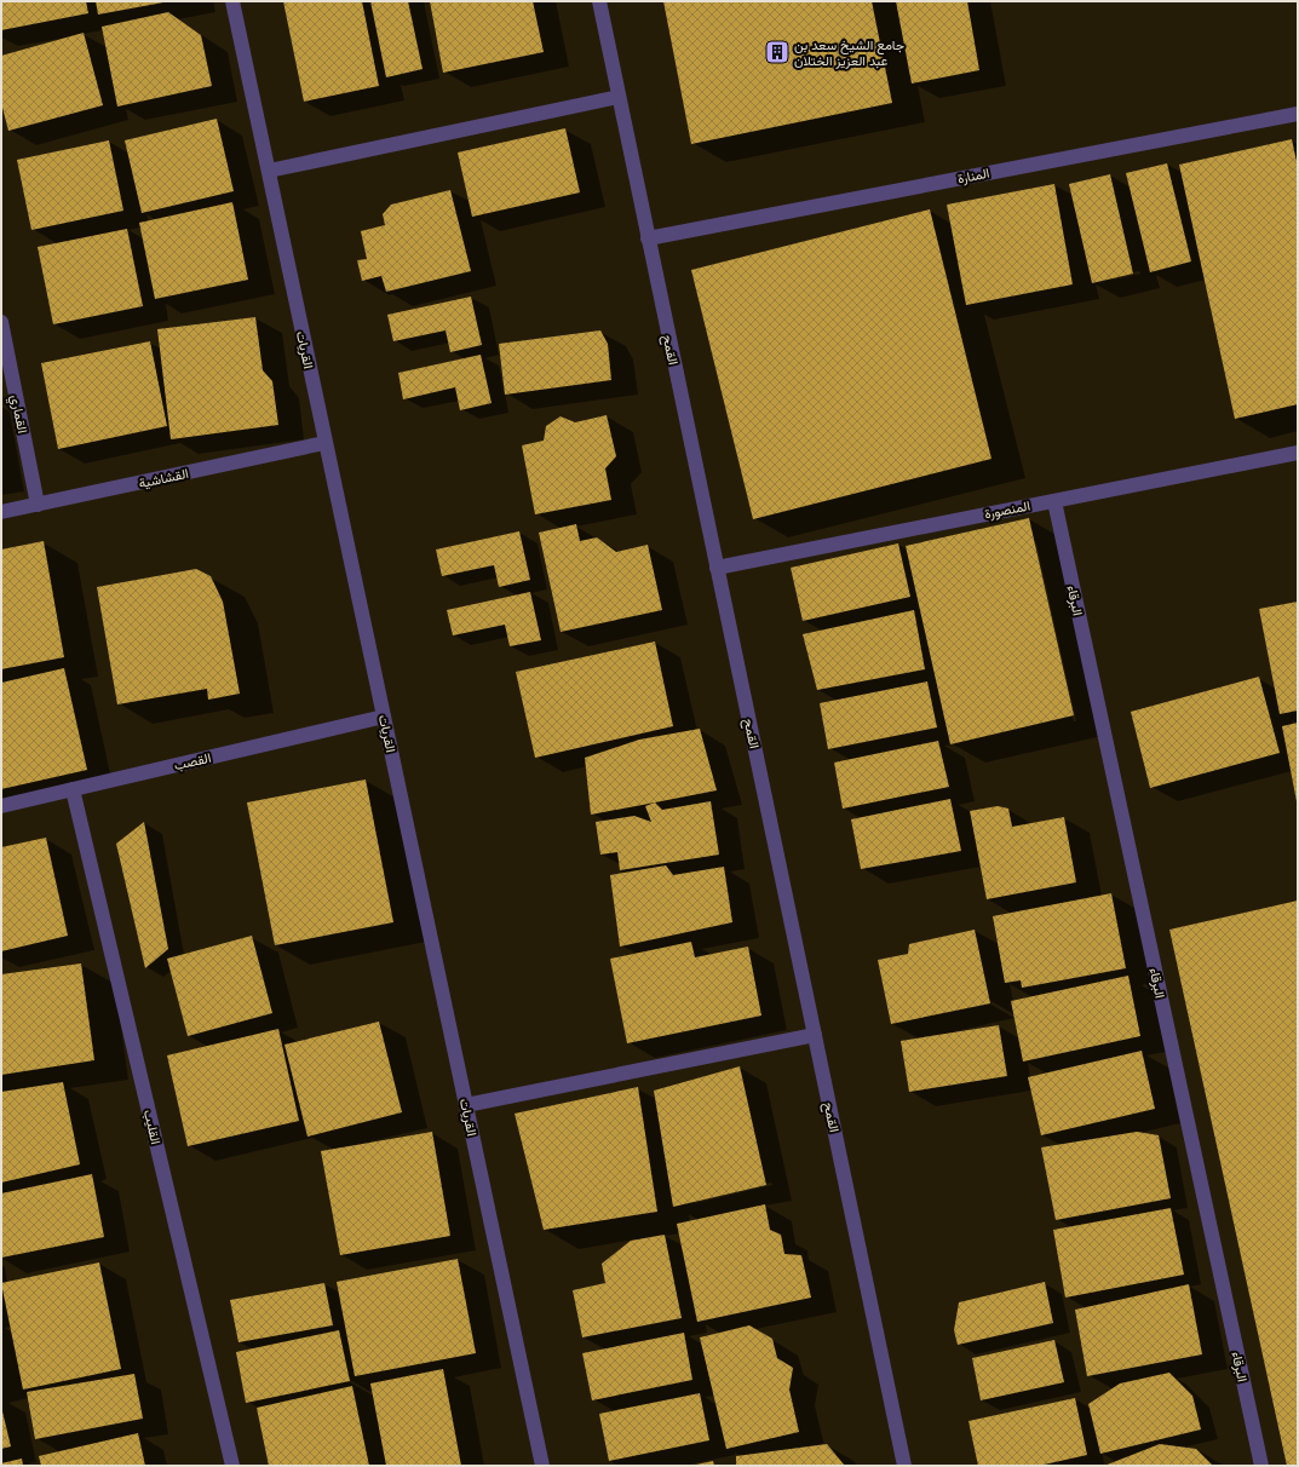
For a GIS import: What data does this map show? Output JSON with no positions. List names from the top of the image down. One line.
{"streets":{"street":["المنارة","القريات","القمح","القماري","القشاشية","المنصورة","البرقاء","القصب","القليب"]},"crossings":[["المنارة","القمح"],["القريات","القشاشية"],["القريات","القصب"],["القمح","المنصورة"],["القماري","القشاشية"],["المنصورة","البرقاء"],["القصب","القليب"]],"places":{"building":["جامع الشيخ سعد بن عبد العزيز الختلان"]}}
